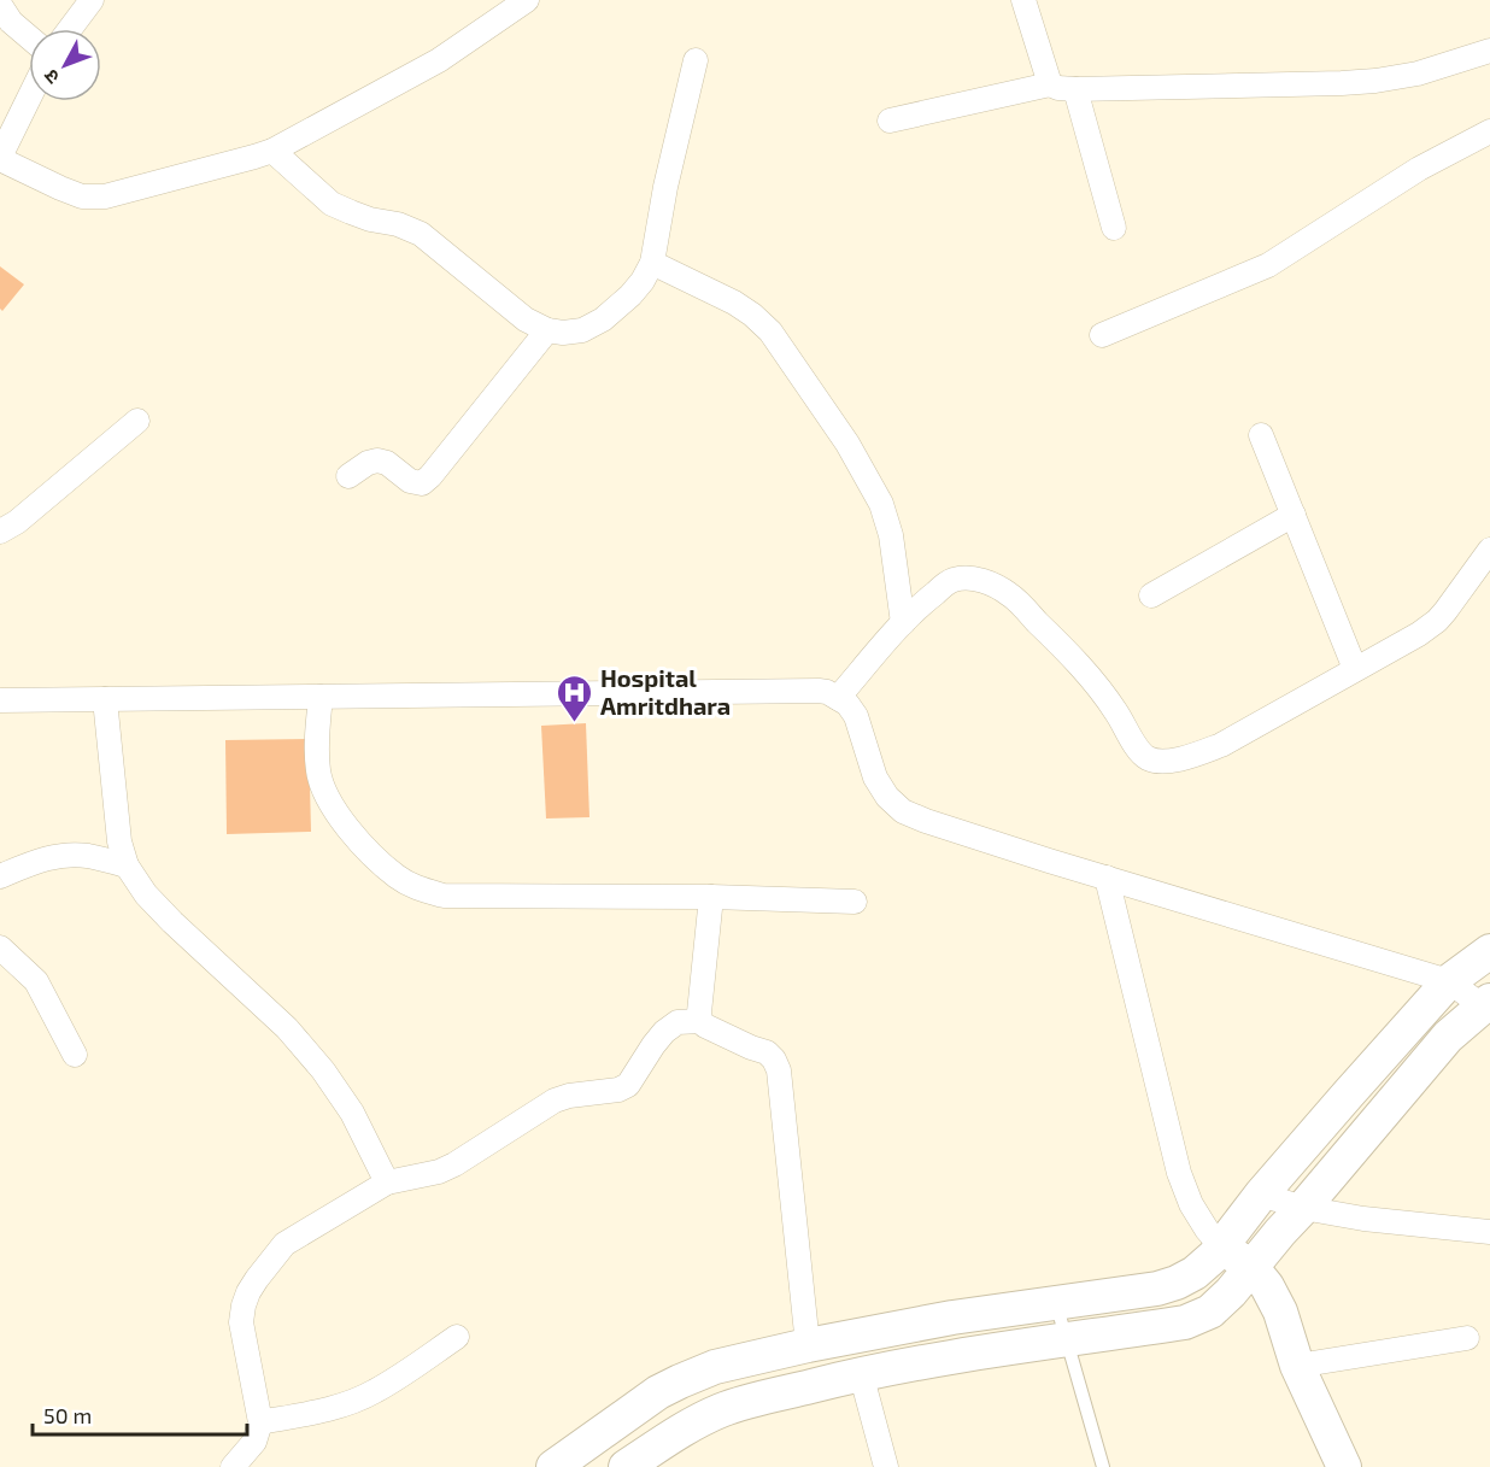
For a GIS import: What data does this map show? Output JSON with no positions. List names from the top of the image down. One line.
{"places":{"hospital":["Hospital Amritdhara"]},"scale_bar":"50 m","north":"bottom left"}
